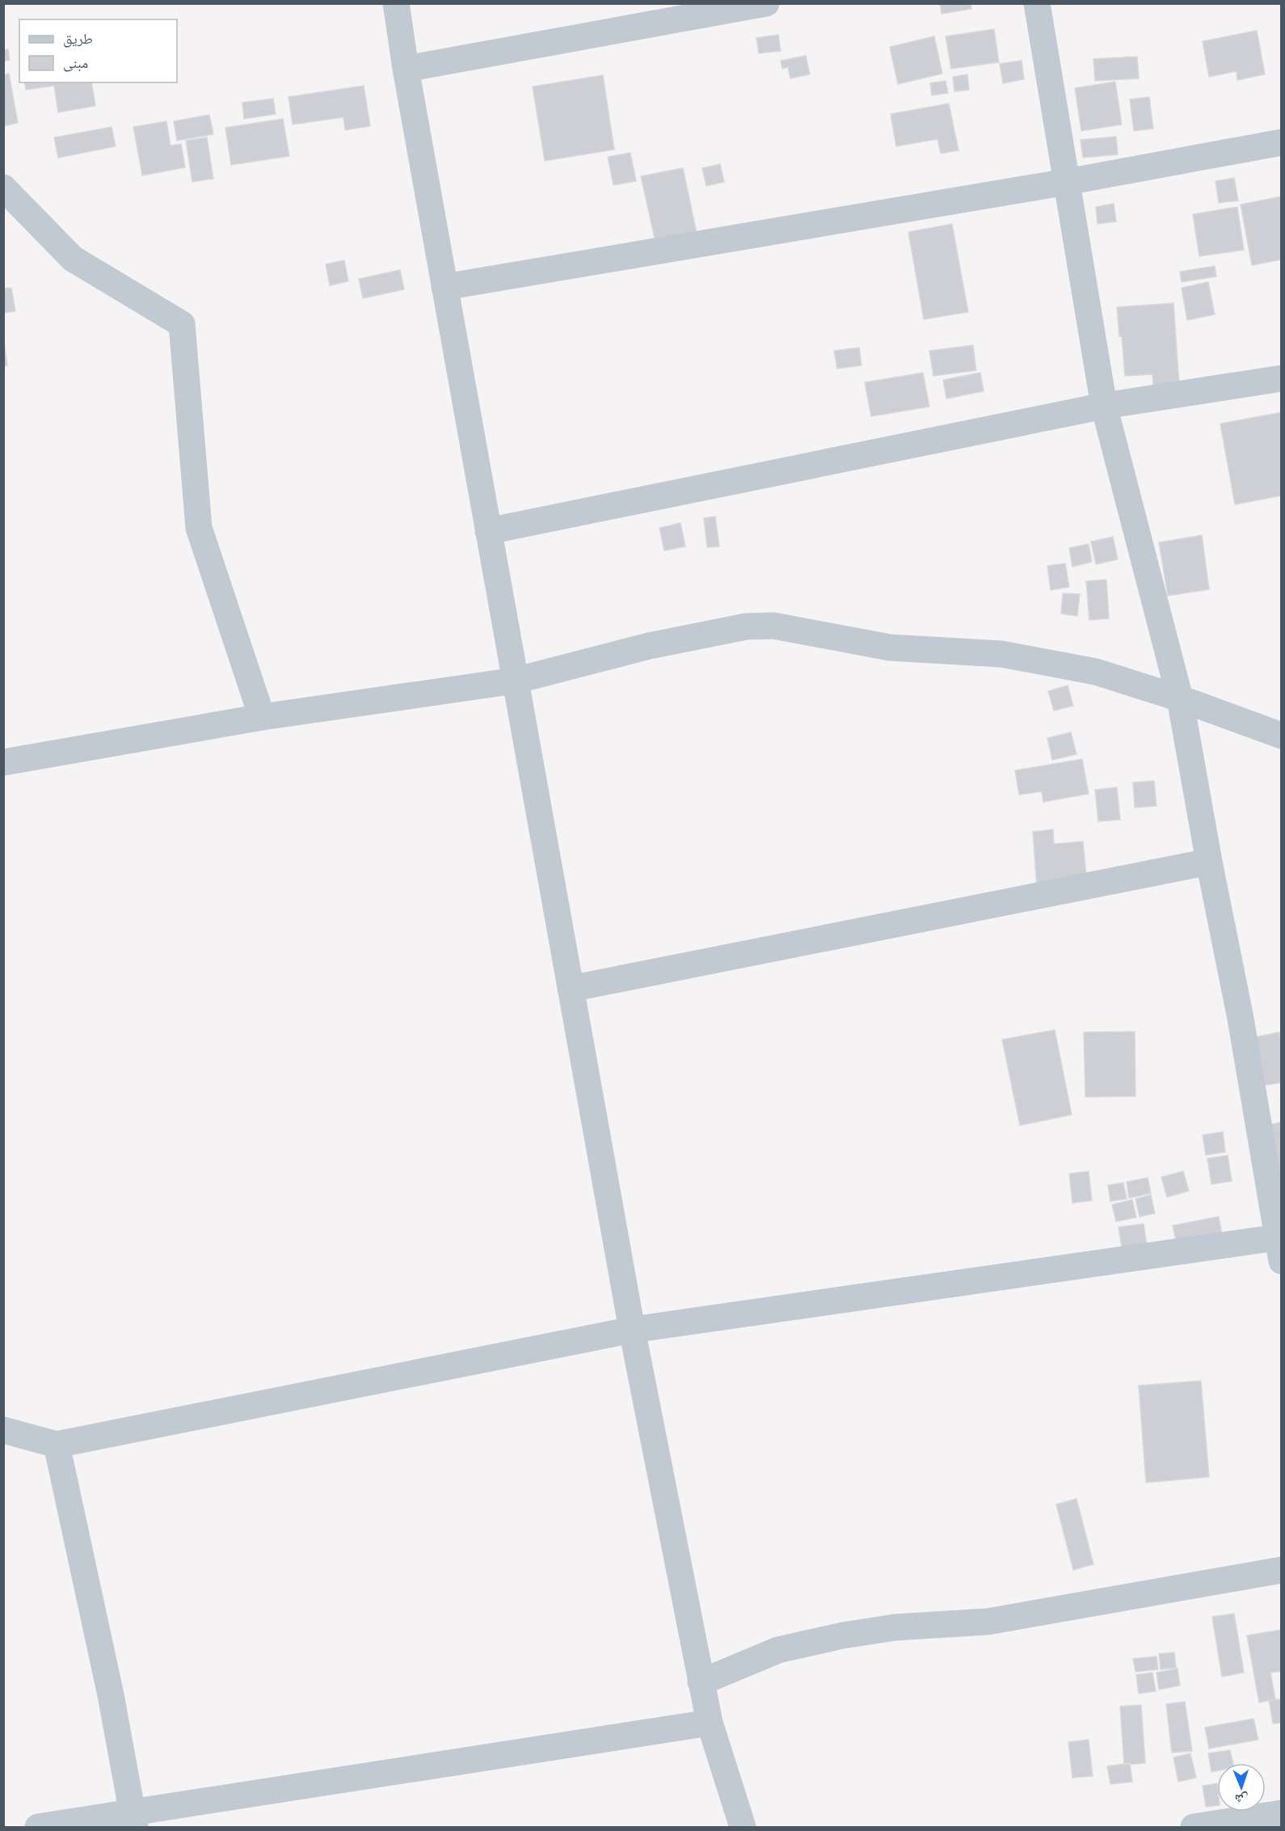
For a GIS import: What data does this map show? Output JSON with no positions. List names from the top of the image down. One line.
{"legend":["طريق","مبنى"],"north":"bottom"}
